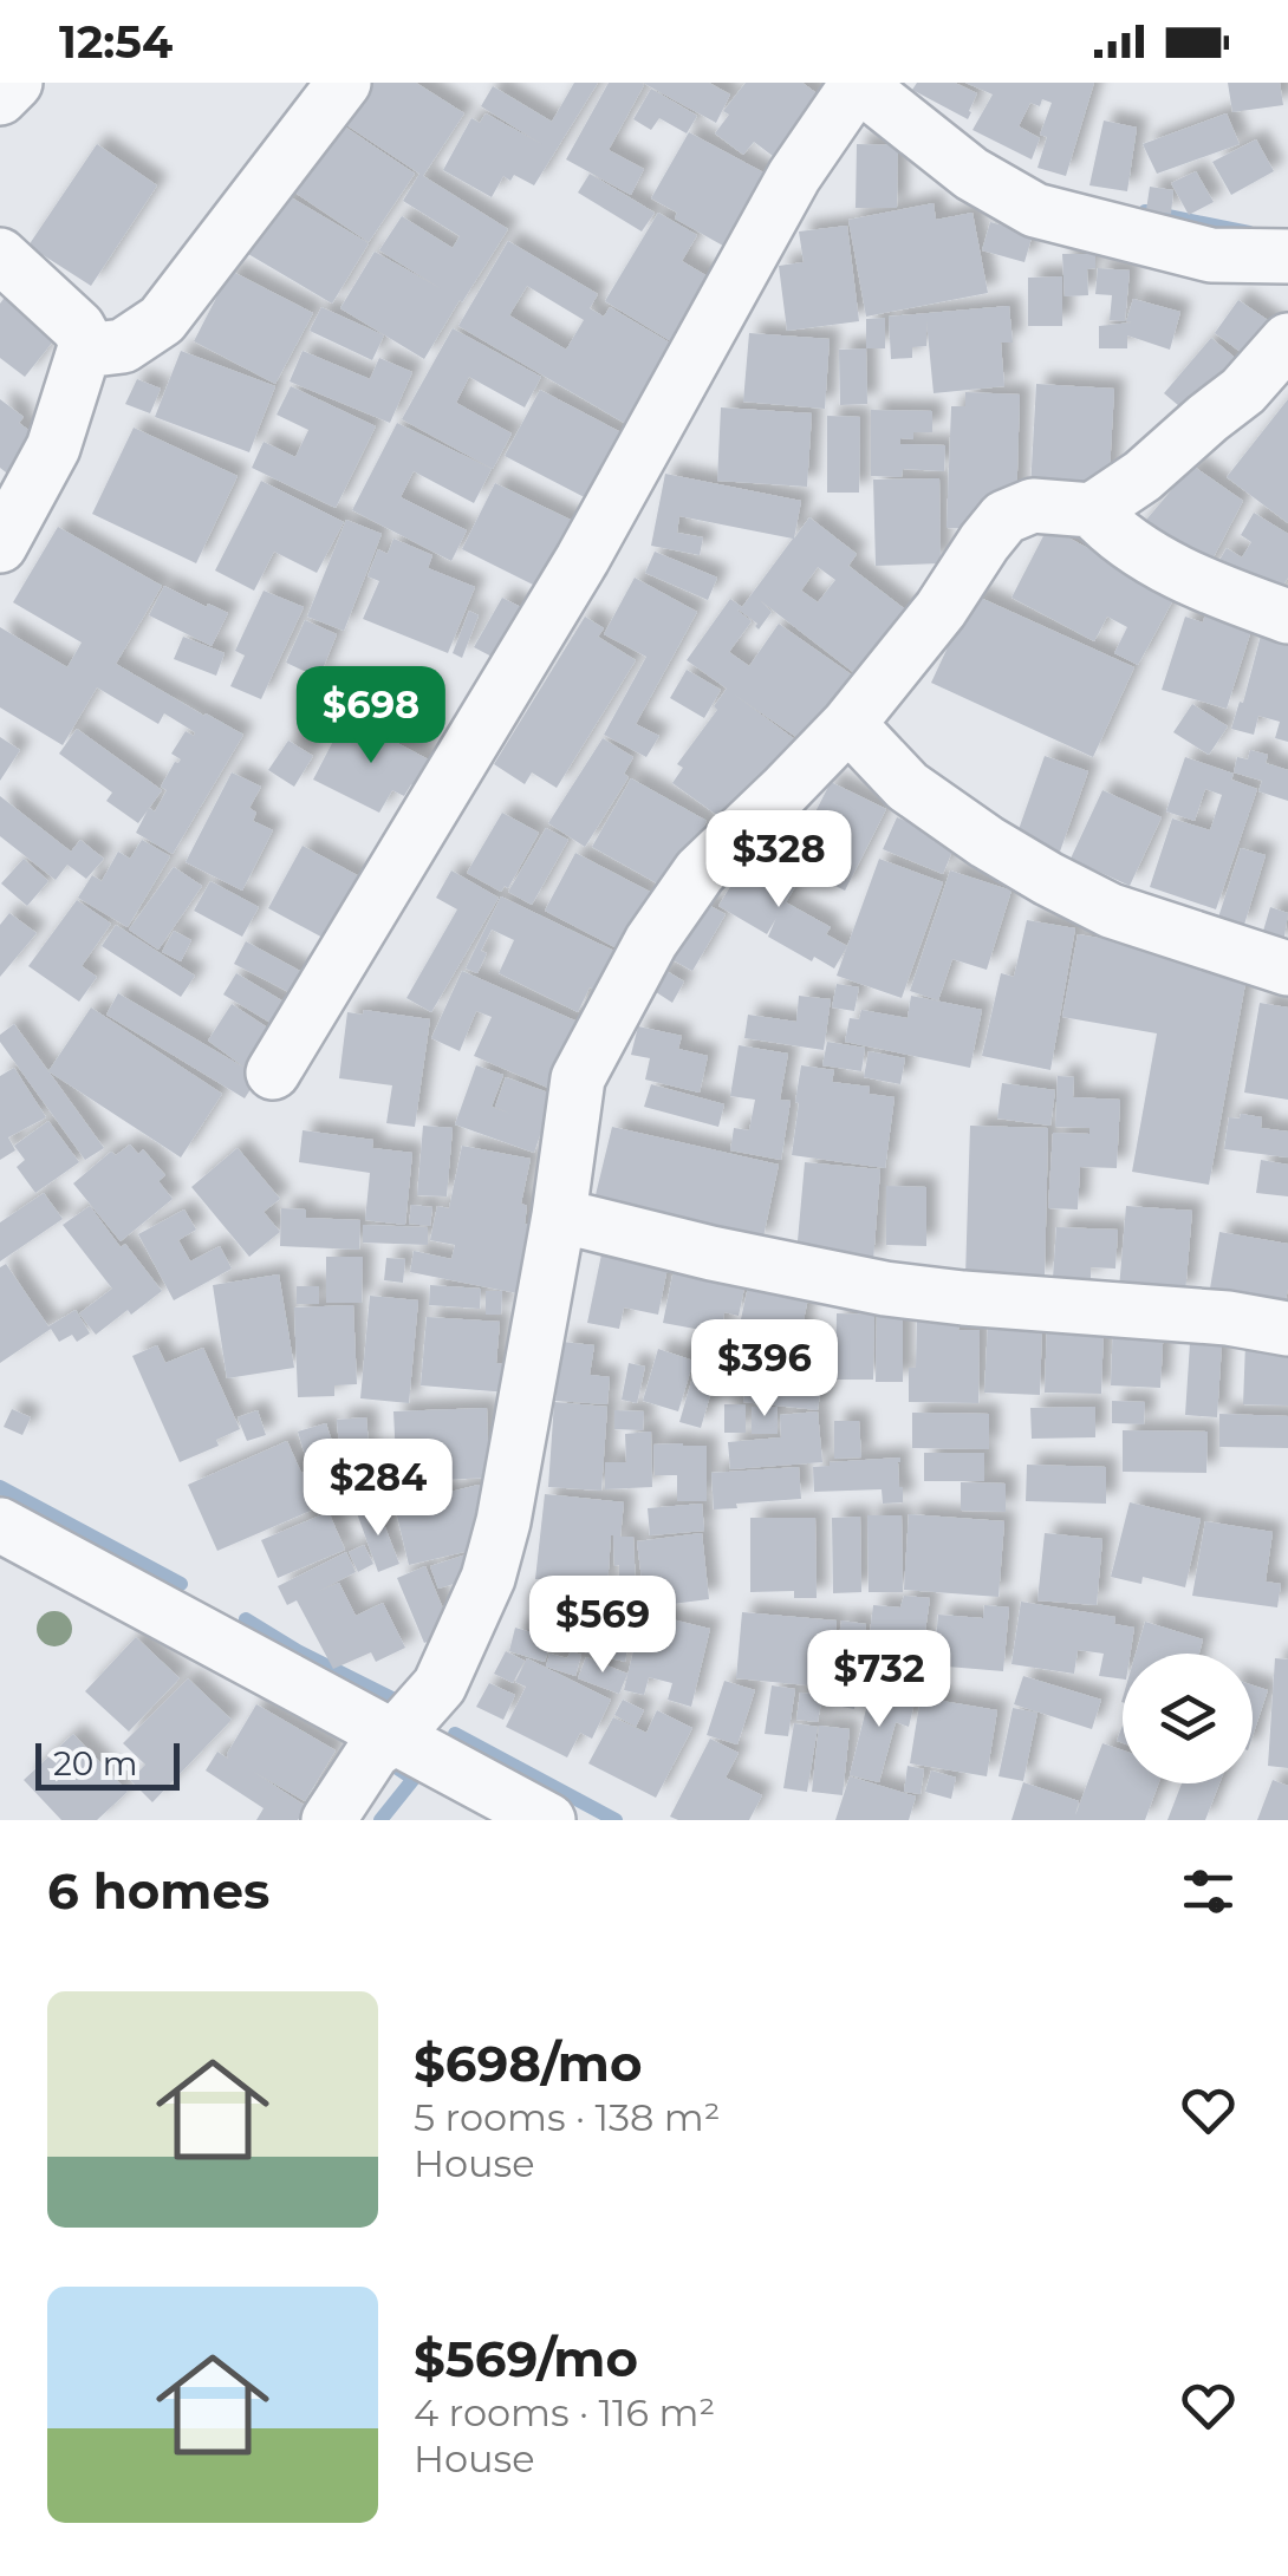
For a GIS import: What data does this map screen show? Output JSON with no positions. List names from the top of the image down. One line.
{"scale_bar":"20 m","page":{"status":"12:54","price":["$698","$328","$396","$284","$569","$732"],"scale":"20 m","heading":"6 homes","list":[{"name":"$698/mo","note":"5 rooms · 138 m² · House"},{"name":"$569/mo","note":"4 rooms · 116 m² · House"}]}}
